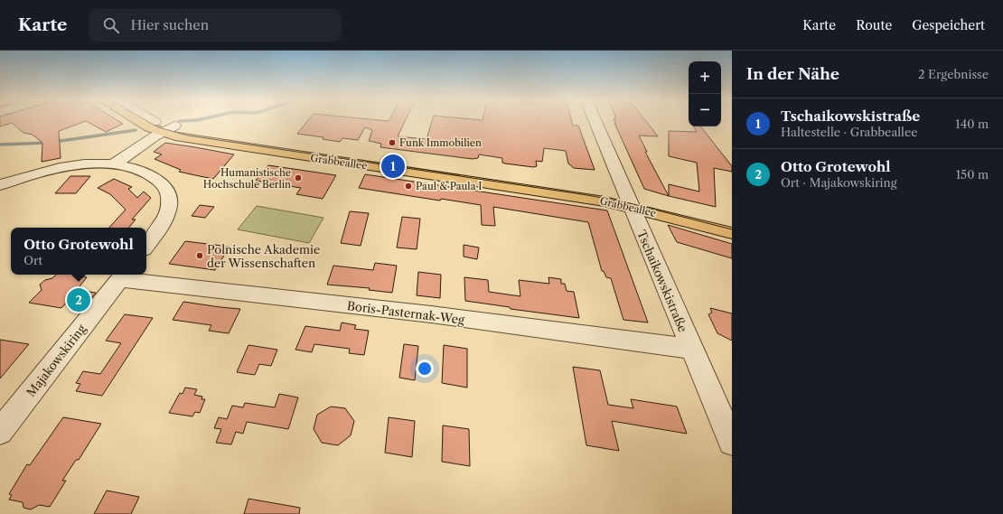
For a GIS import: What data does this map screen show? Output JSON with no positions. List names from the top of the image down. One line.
{"streets":{"main road":["Grabbeallee"],"street":["Tschaikowskistraße","Boris-Pasternak-Weg","Majakowskiring"]},"crossings":[["Grabbeallee","Tschaikowskistraße"],["Tschaikowskistraße","Boris-Pasternak-Weg"],["Boris-Pasternak-Weg","Majakowskiring"]],"places":["Funk Immobilien","Humanistische Hochschule Berlin","Paul & Paula I","Polnische Akademie der Wissenschaften"],"page":{"header":"Karte","search":"Hier suchen","nav":["Karte","Route","Gespeichert"],"heading":["In der Nähe","2 Ergebnisse"],"map_buttons":["+","−"],"list":[{"mark":"1","name":"Tschaikowskistraße","note":"Haltestelle · Grabbeallee","value":"140 m"},{"mark":"2","name":"Otto Grotewohl","note":"Ort · Majakowskiring","value":"150 m"}],"pins":["1","2"],"popup":["Otto Grotewohl","Ort"]}}
